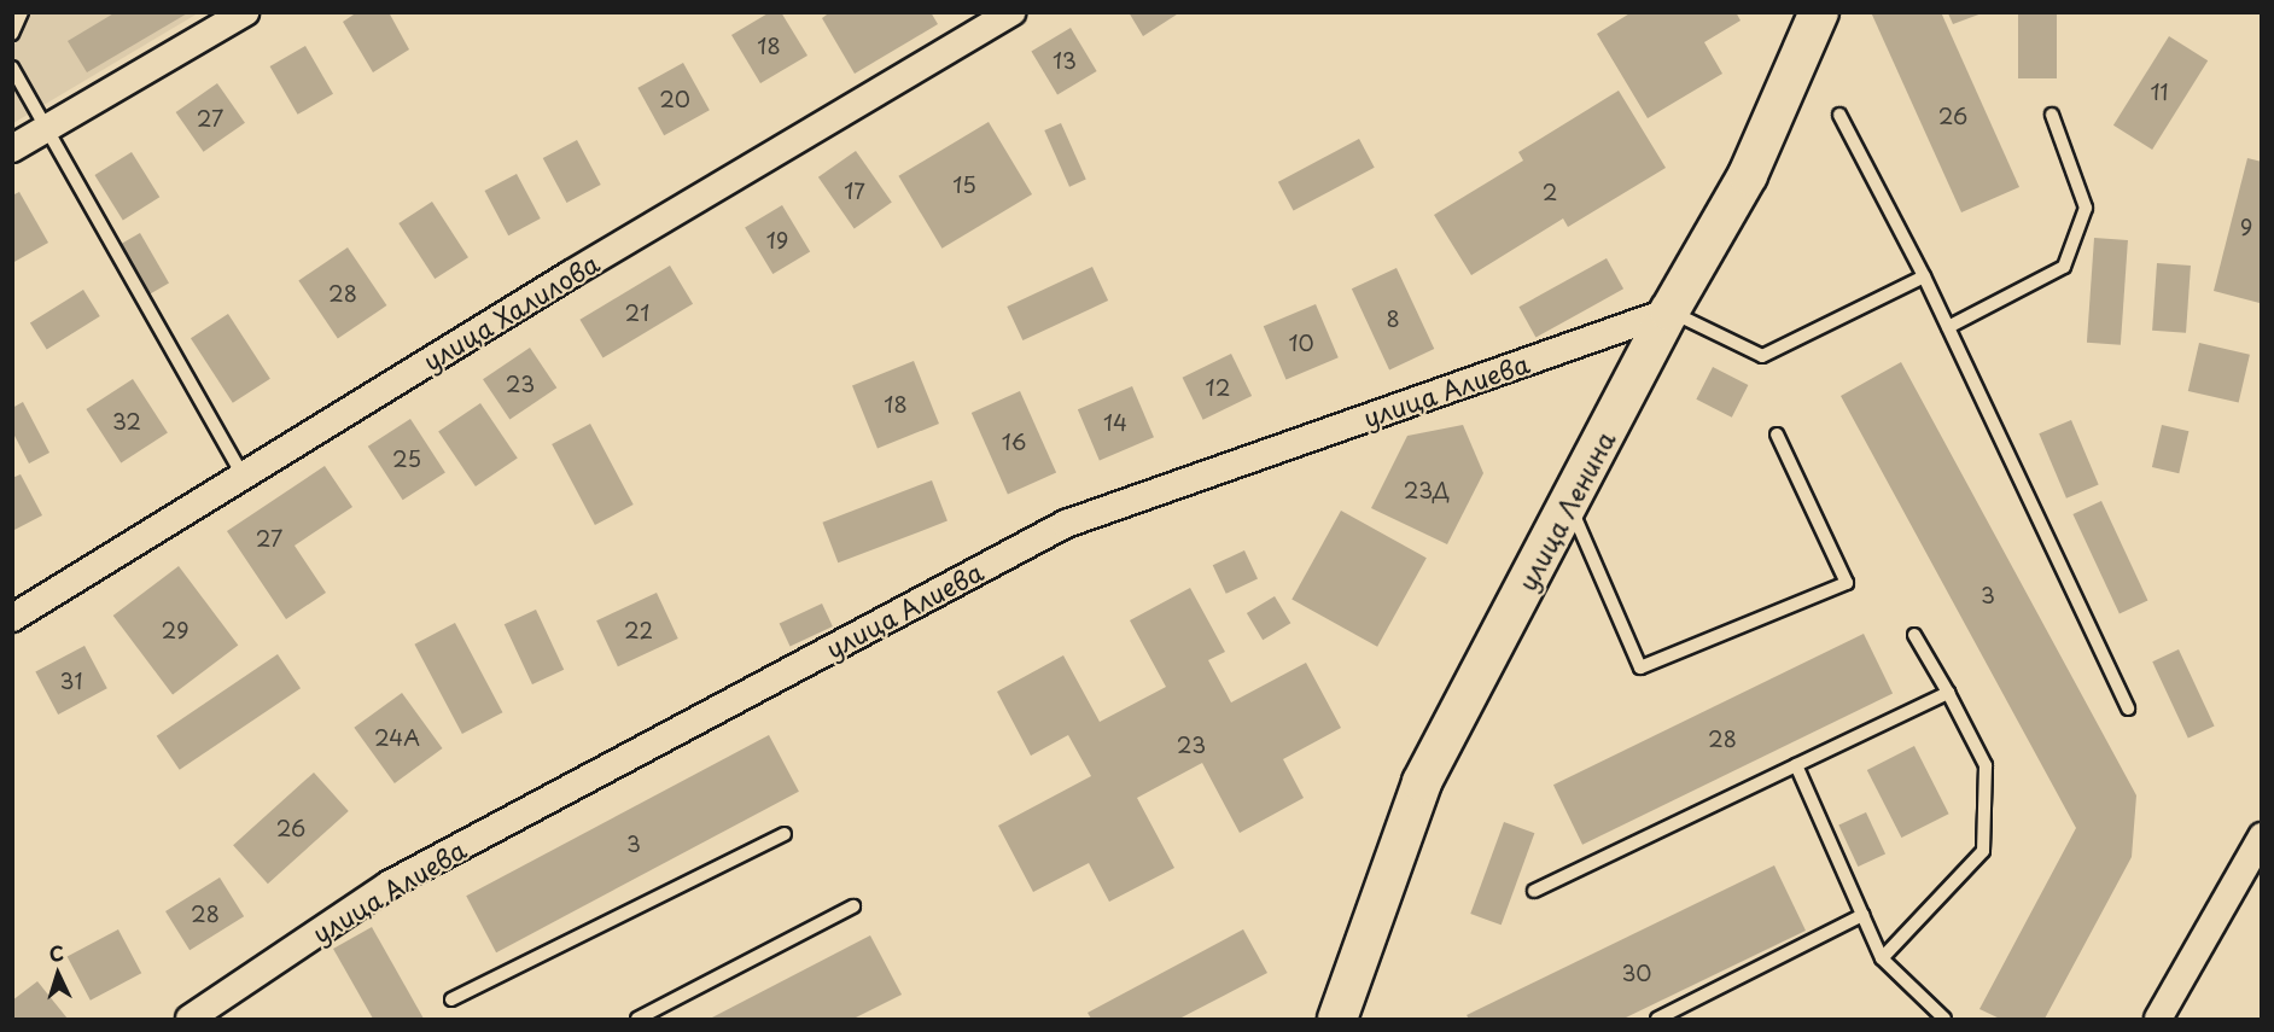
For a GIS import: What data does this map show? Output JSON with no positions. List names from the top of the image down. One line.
{"streets":{"main road":["улица Ленина"],"street":["улица Халилова","улица Алиева"]},"crossings":[["улица Алиева","улица Ленина"]],"house_numbers":["18","13","11","20","26","27","15","17","2","9","19","28","21","8","10","23","12","18","32","14","16","25","23Д","27","3","29","22","31","24А","28","23","26","3","28","30"],"north":"top"}
